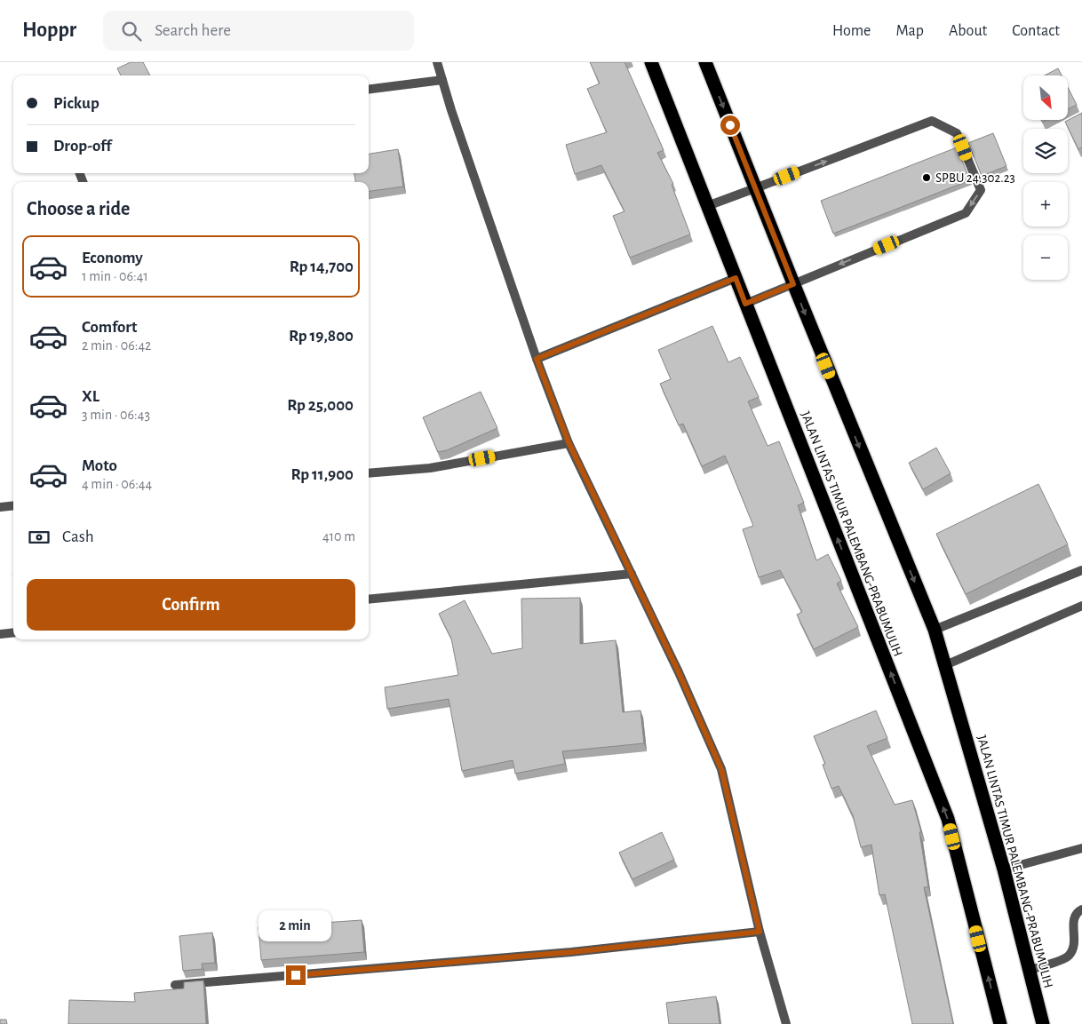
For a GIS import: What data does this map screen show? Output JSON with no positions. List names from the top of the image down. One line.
{"streets":{"highway":["JALAN LINTAS TIMUR PALEMBANG-PRABUMULIH"]},"places":["SPBU 24.302.23"],"north":"bottom right","page":{"header":"Hoppr","search":"Search here","nav":["Home","Map","About","Contact"],"map_buttons":["+","−"],"banner":["Pickup","Drop-off"],"heading":"Choose a ride","list":[{"name":"Economy","note":"1 min · 06:41","value":"Rp 14,700"},{"name":"Comfort","note":"2 min · 06:42","value":"Rp 19,800"},{"name":"XL","note":"3 min · 06:43","value":"Rp 25,000"},{"name":"Moto","note":"4 min · 06:44","value":"Rp 11,900"}],"pay":["Cash","410 m"],"buttons":"Confirm","bubble":"2 min"}}
